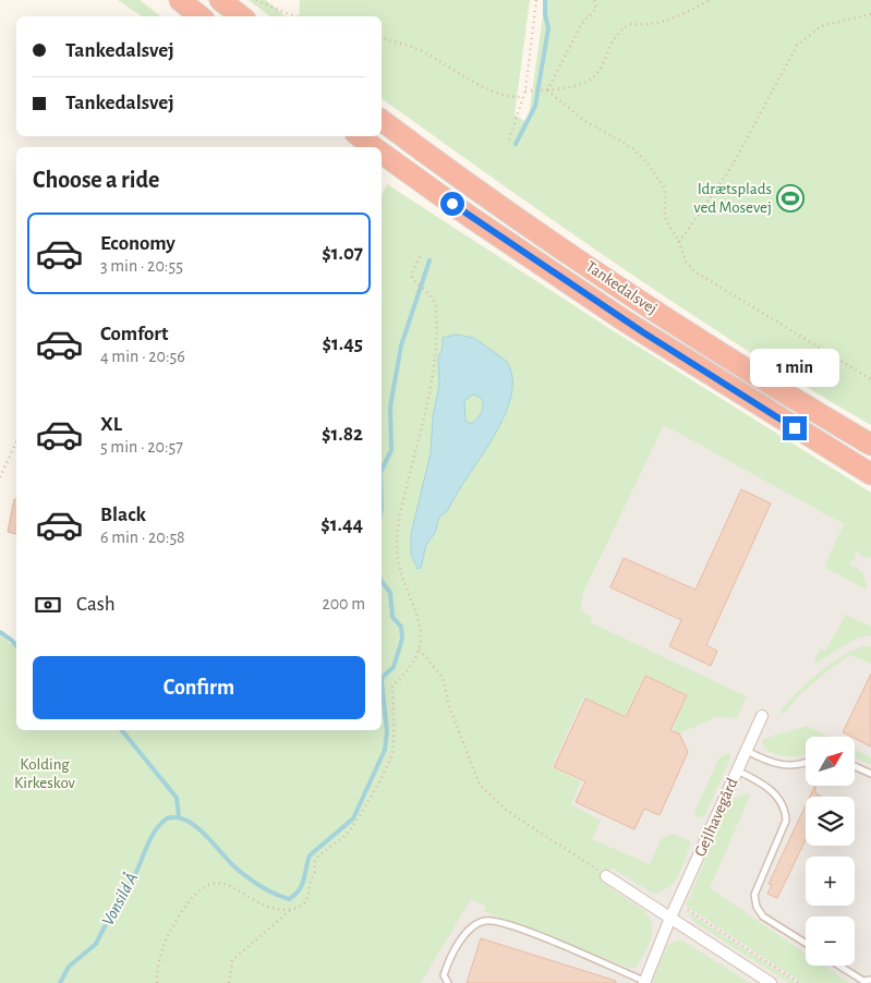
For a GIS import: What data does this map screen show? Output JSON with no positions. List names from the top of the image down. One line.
{"streets":{"highway":["Tankedalsvej"],"street":["Gejlhavegård"]},"water":["Vonsild Å"],"parks":["Kolding Kirkeskov"],"places":{"sports":["Idrætsplads ved Mosevej"]},"north":"top right","page":{"banner":["Tankedalsvej","Tankedalsvej"],"heading":"Choose a ride","list":[{"name":"Economy","note":"3 min · 20:55","value":"$1.07"},{"name":"Comfort","note":"4 min · 20:56","value":"$1.45"},{"name":"XL","note":"5 min · 20:57","value":"$1.82"},{"name":"Black","note":"6 min · 20:58","value":"$1.44"}],"bubble":"1 min","pay":["Cash","200 m"],"buttons":"Confirm","map_buttons":["+","−"]}}
